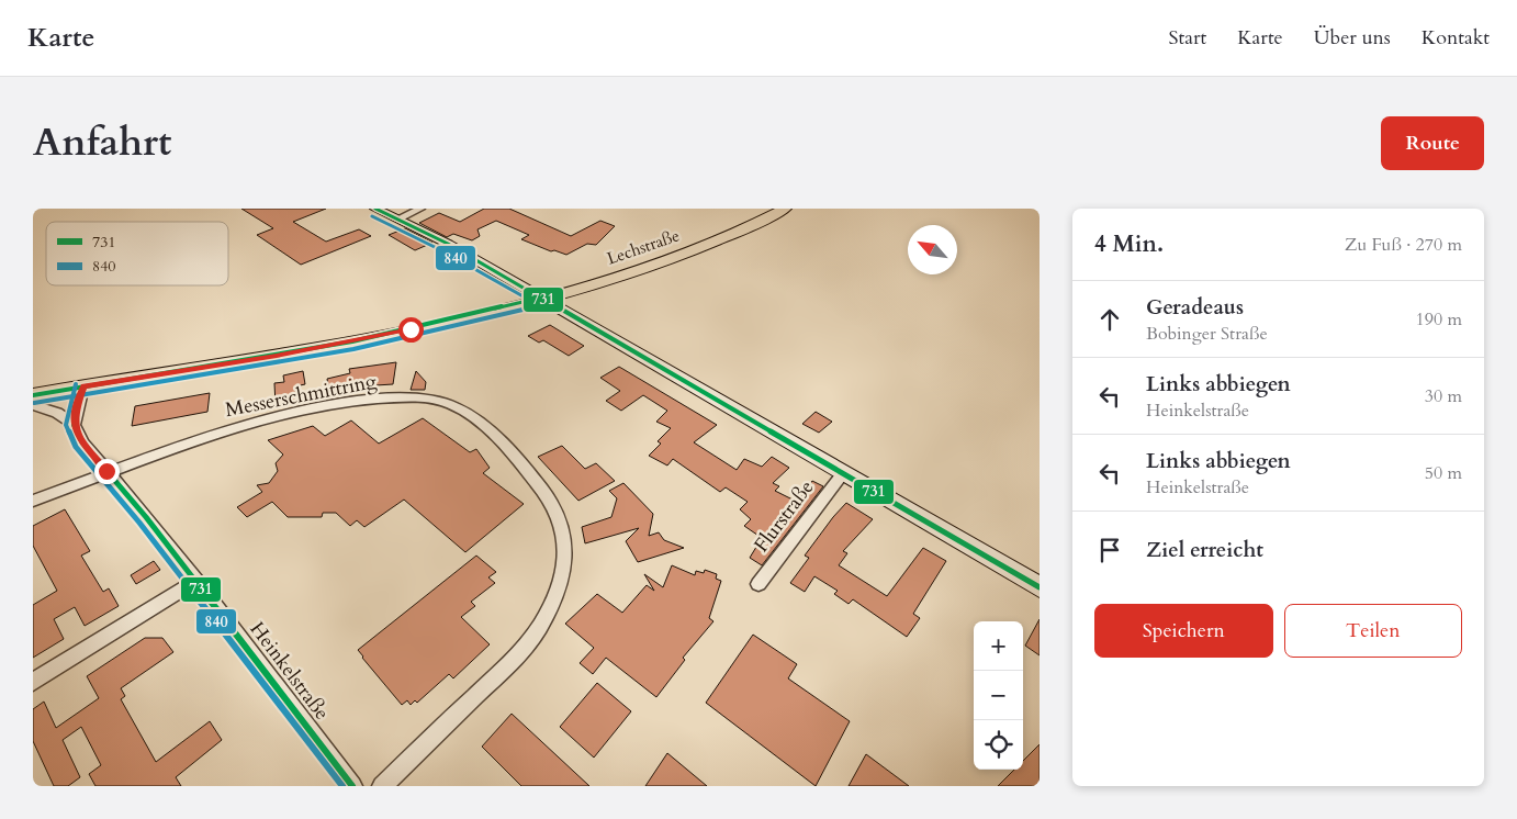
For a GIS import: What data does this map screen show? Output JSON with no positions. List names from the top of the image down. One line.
{"streets":{"main road":["Lechstraße"],"street":["Messerschmittring","Flurstraße","Heinkelstraße"]},"crossings":[["Messerschmittring","Heinkelstraße"]],"lines":["transit line 731","transit line 840"],"legend":["731","840"],"north":"top left","page":{"header":"Karte","nav":["Start","Karte","Über uns","Kontakt"],"title":"Anfahrt","buttons":["Route",["Speichern","Teilen"]],"heading":["4 Min.","Zu Fuß · 270 m"],"list":[["Geradeaus","Bobinger Straße","190 m"],["Links abbiegen","Heinkelstraße","30 m"],["Links abbiegen","Heinkelstraße","50 m"],"Ziel erreicht"],"map_buttons":["+","−"]}}
